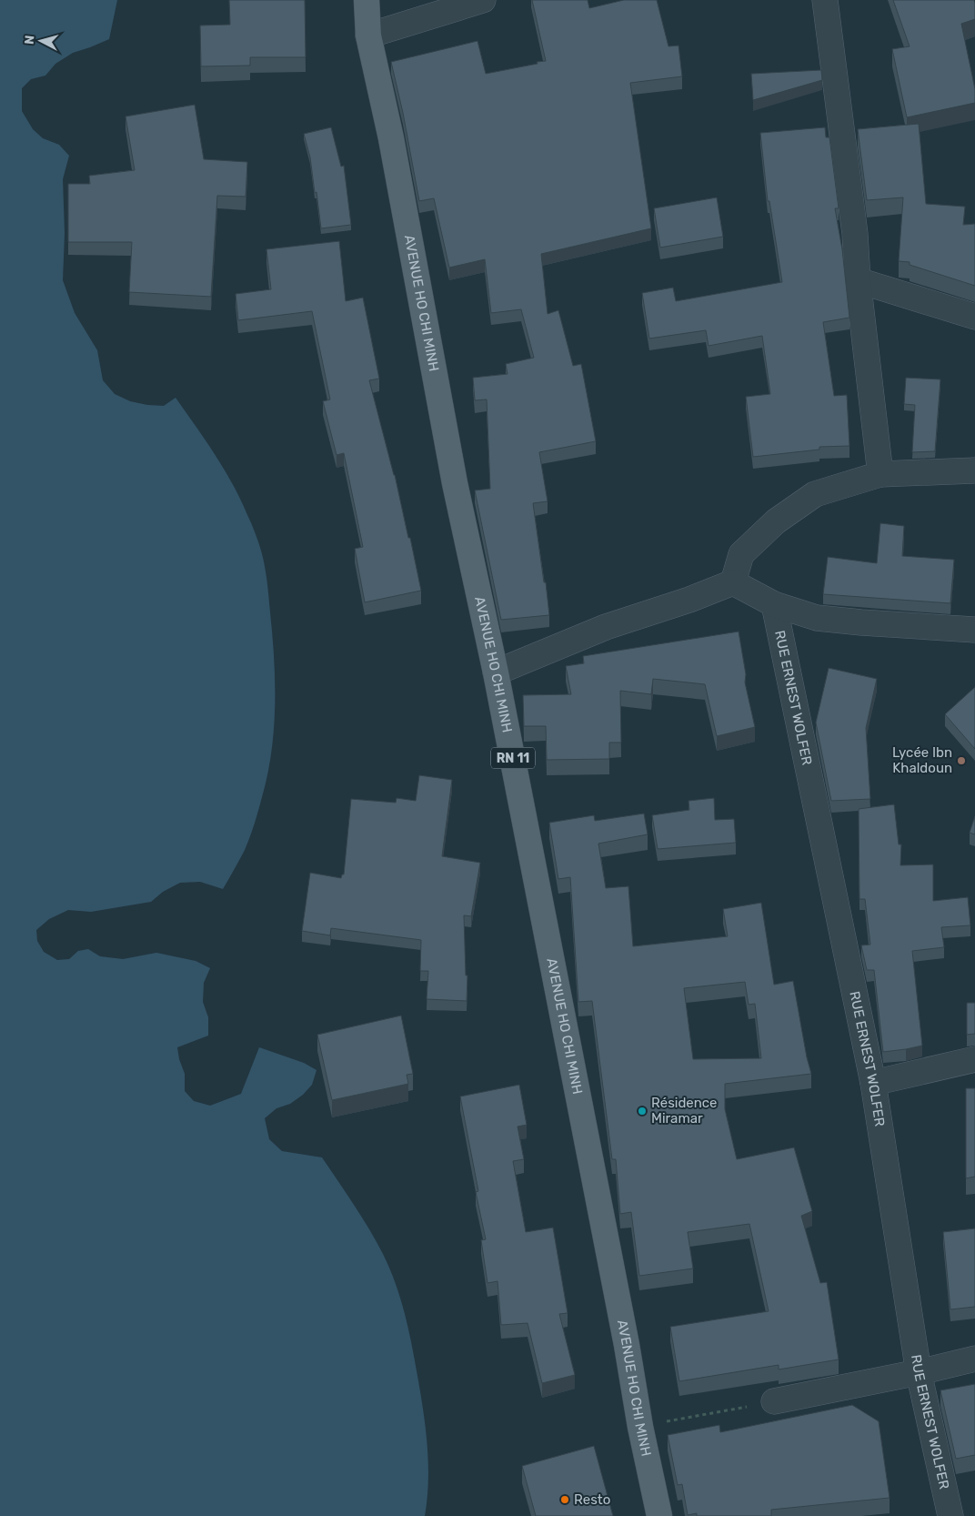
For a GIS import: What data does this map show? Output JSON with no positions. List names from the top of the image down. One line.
{"streets":{"main road":["AVENUE HO CHI MINH","RN 11"],"street":["RUE ERNEST WOLFER"]},"places":["Lycée Ibn Khaldoun","Résidence Miramar","Resto"],"north":"left"}
